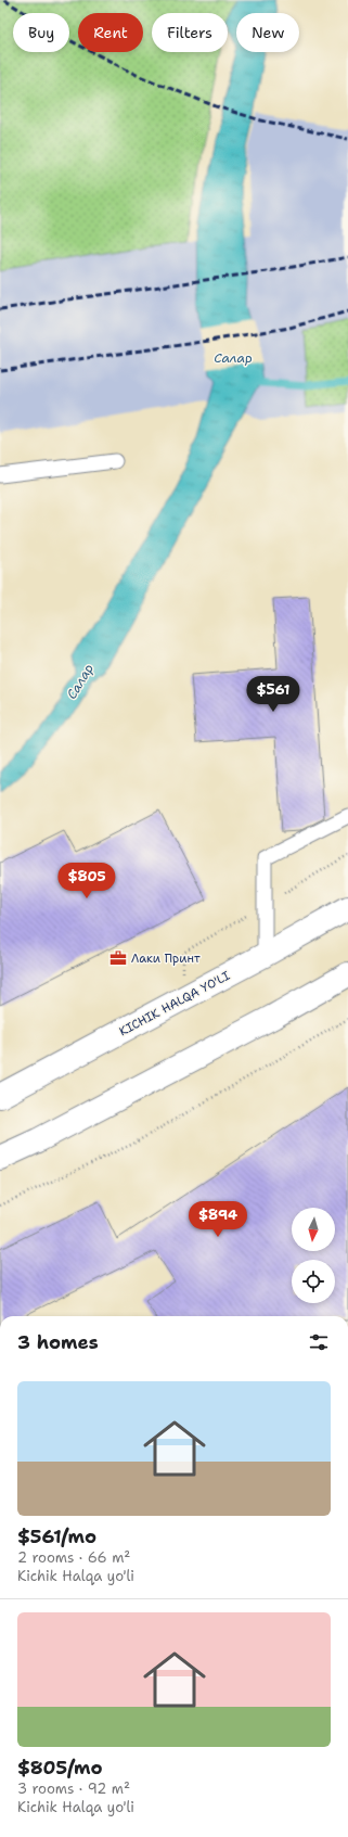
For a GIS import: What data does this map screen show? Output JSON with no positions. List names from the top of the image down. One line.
{"streets":{"main road":["KICHIK HALQA YO'LI"]},"water":["Салар"],"places":{"office":["Лаки Принт"]},"north":"bottom","page":{"chip":["Buy","Rent","Filters","New"],"price":["$561","$805","$894"],"heading":"3 homes","list":[{"name":"$561/mo","note":"2 rooms · 66 m² · Kichik Halqa yo'li"},{"name":"$805/mo","note":"3 rooms · 92 m² · Kichik Halqa yo'li"}]}}
